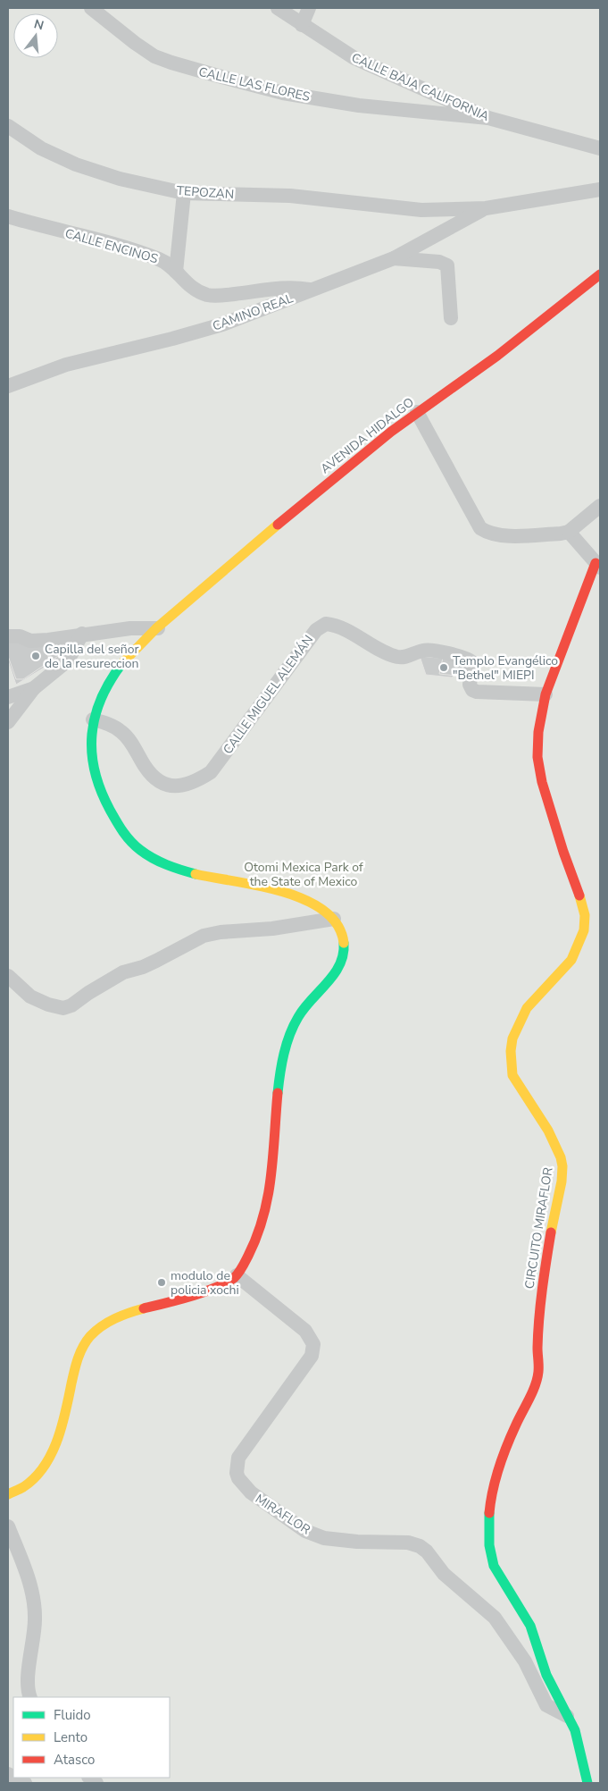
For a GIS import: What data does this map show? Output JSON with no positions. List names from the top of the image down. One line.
{"streets":{"main road":["AVENIDA HIDALGO","CIRCUITO MIRAFLOR"],"street":["CALLE LAS FLORES","CALLE BAJA CALIFORNIA","TEPOZAN","CALLE ENCINOS","CAMINO REAL","CALLE MIGUEL ALEMÁN","MIRAFLOR"]},"crossings":[["CALLE LAS FLORES","CALLE BAJA CALIFORNIA"],["TEPOZAN","CAMINO REAL"],["CALLE ENCINOS","CAMINO REAL"],["AVENIDA HIDALGO","CALLE MIGUEL ALEMÁN"],["CALLE MIGUEL ALEMÁN","CIRCUITO MIRAFLOR"],["CIRCUITO MIRAFLOR","MIRAFLOR"]],"parks":["Otomi Mexica Park of the State of Mexico"],"places":["Capilla del señor de la resureccion","Templo Evangélico \"Bethel\" MIEPI","modulo de policia xochi"],"legend":["Fluido","Lento","Atasco"],"north":"top"}
